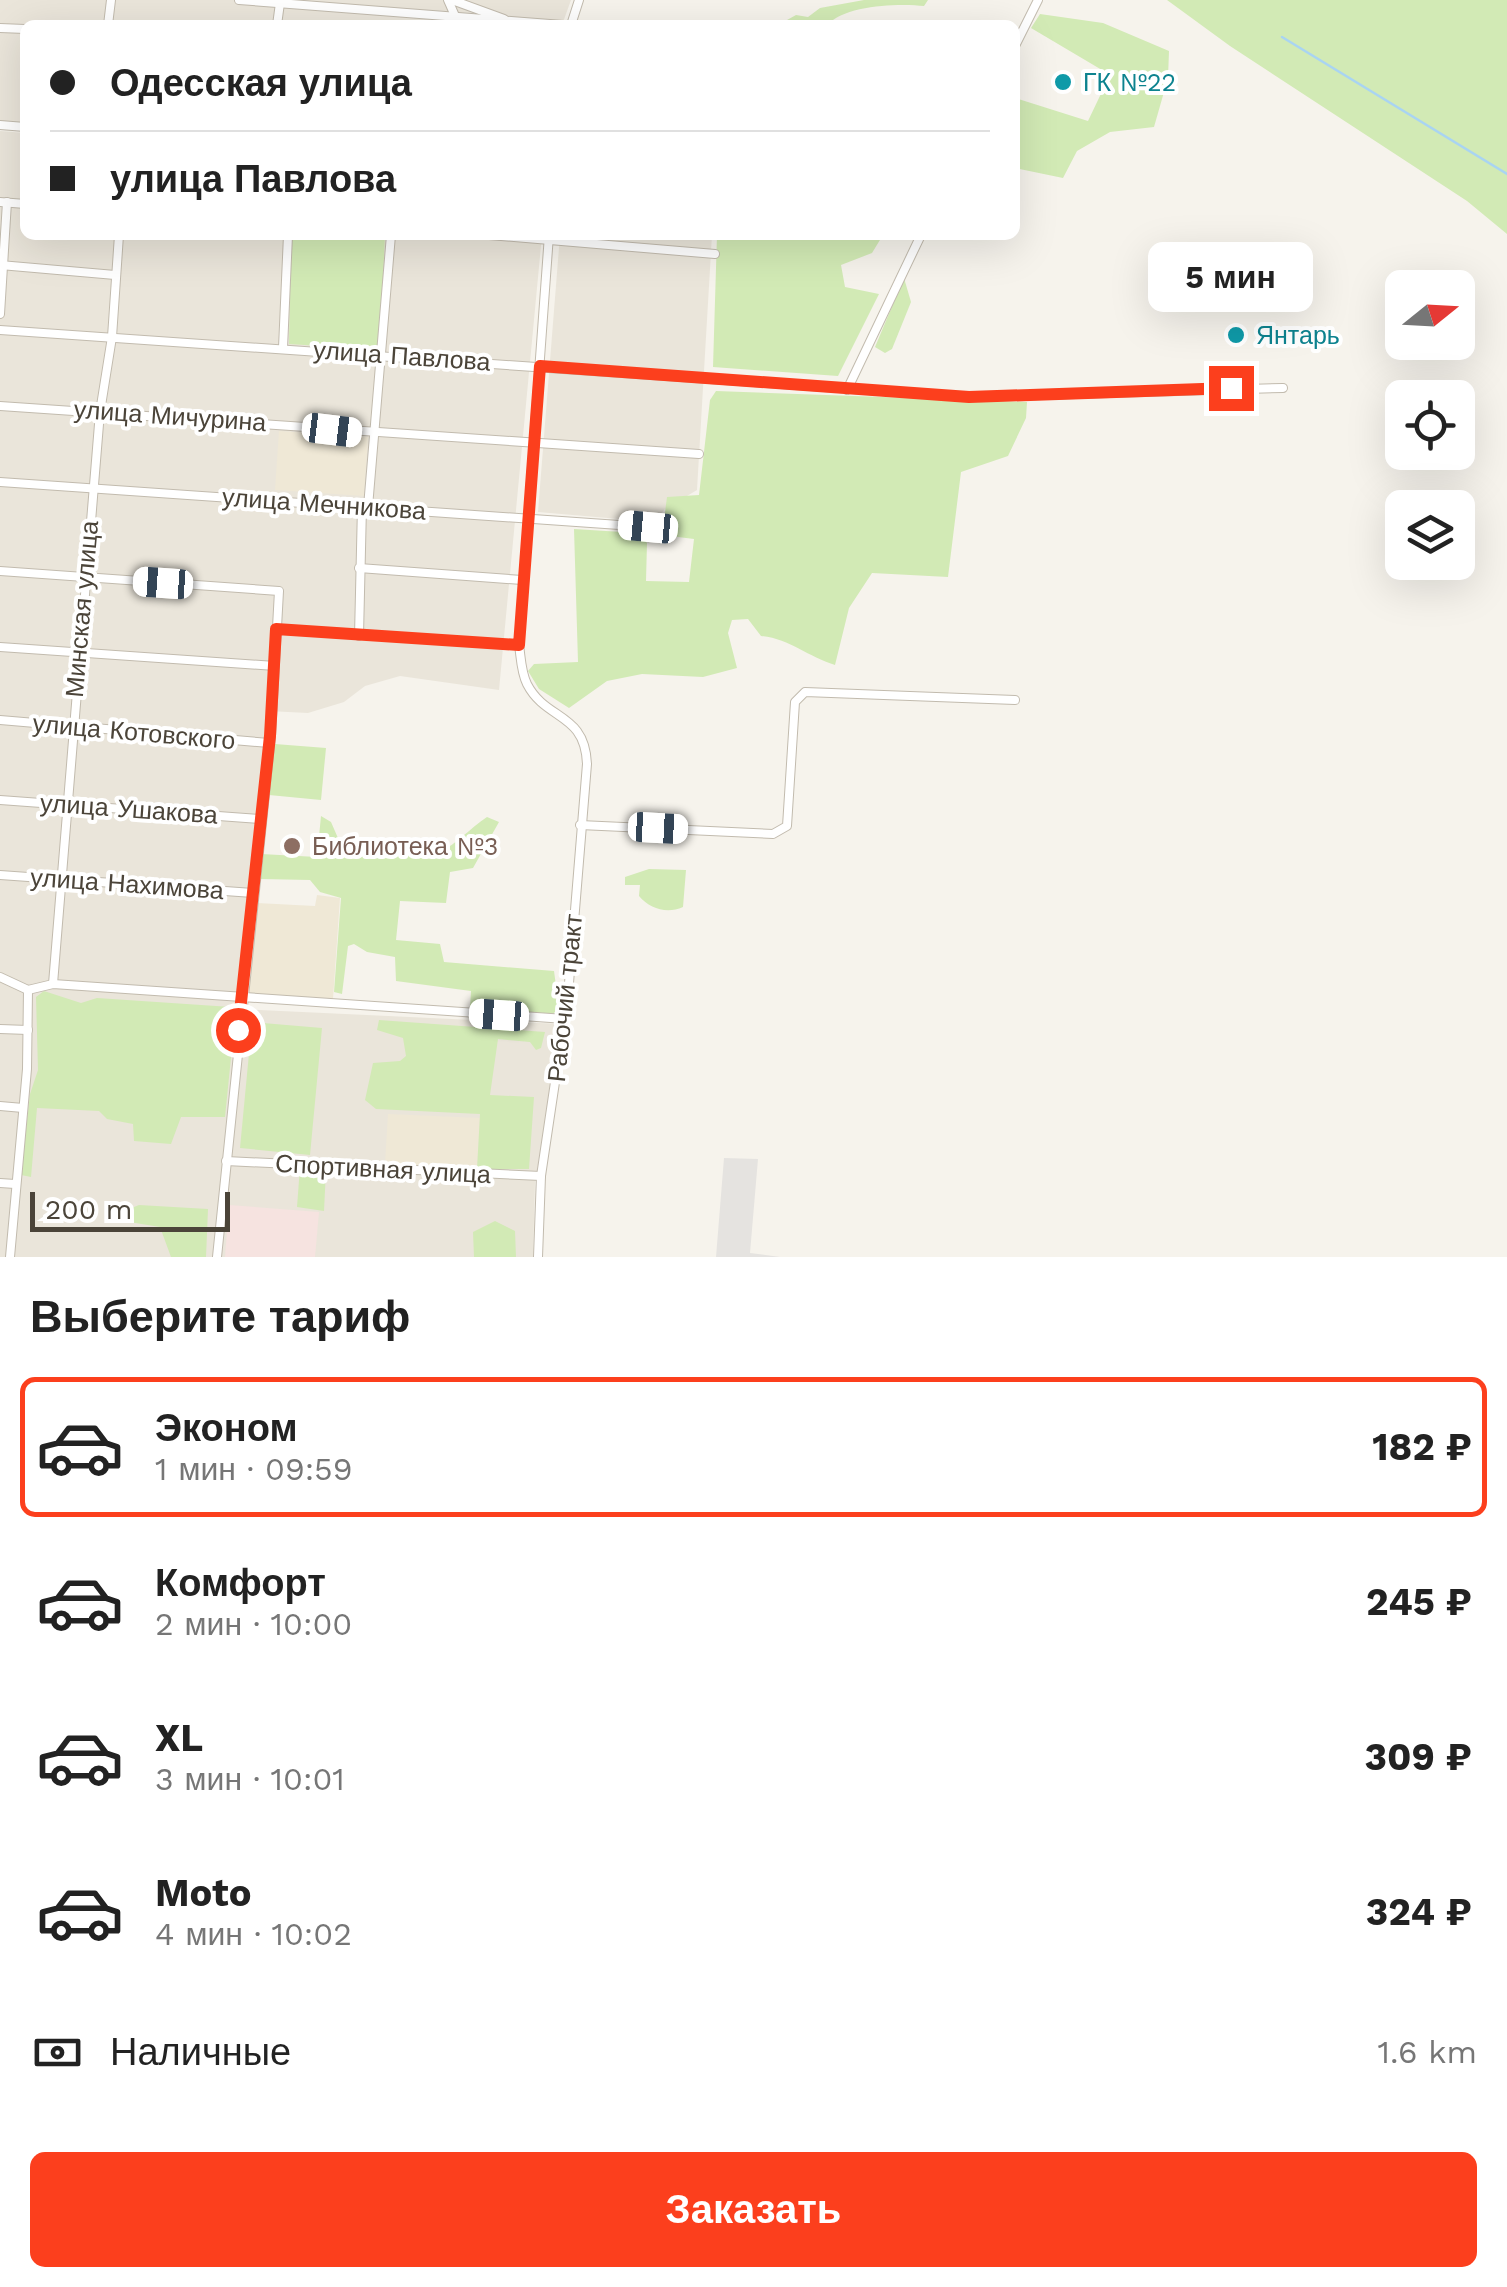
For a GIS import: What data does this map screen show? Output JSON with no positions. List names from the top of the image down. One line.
{"streets":{"street":["улица Павлова","улица Мичурина","улица Мечникова","Минская улица","улица Котовского","улица Ушакова","улица Нахимова","Рабочий тракт","Спортивная улица"]},"crossings":[["улица Павлова","Минская улица"],["улица Мичурина","Минская улица"],["улица Мечникова","Минская улица"],["Минская улица","улица Котовского"],["Минская улица","улица Ушакова"],["Минская улица","улица Нахимова"],["Рабочий тракт","Спортивная улица"]],"places":["ГК №22","Янтарь","Библиотека №3"],"scale_bar":"200 m","north":"right","page":{"banner":["Одесская улица","улица Павлова"],"bubble":"5 мин","scale":"200 m","heading":"Выберите тариф","list":[{"name":"Эконом","note":"1 мин · 09:59","value":"182 ₽"},{"name":"Комфорт","note":"2 мин · 10:00","value":"245 ₽"},{"name":"XL","note":"3 мин · 10:01","value":"309 ₽"},{"name":"Moto","note":"4 мин · 10:02","value":"324 ₽"}],"pay":["Наличные","1.6 km"],"buttons":"Заказать"}}
